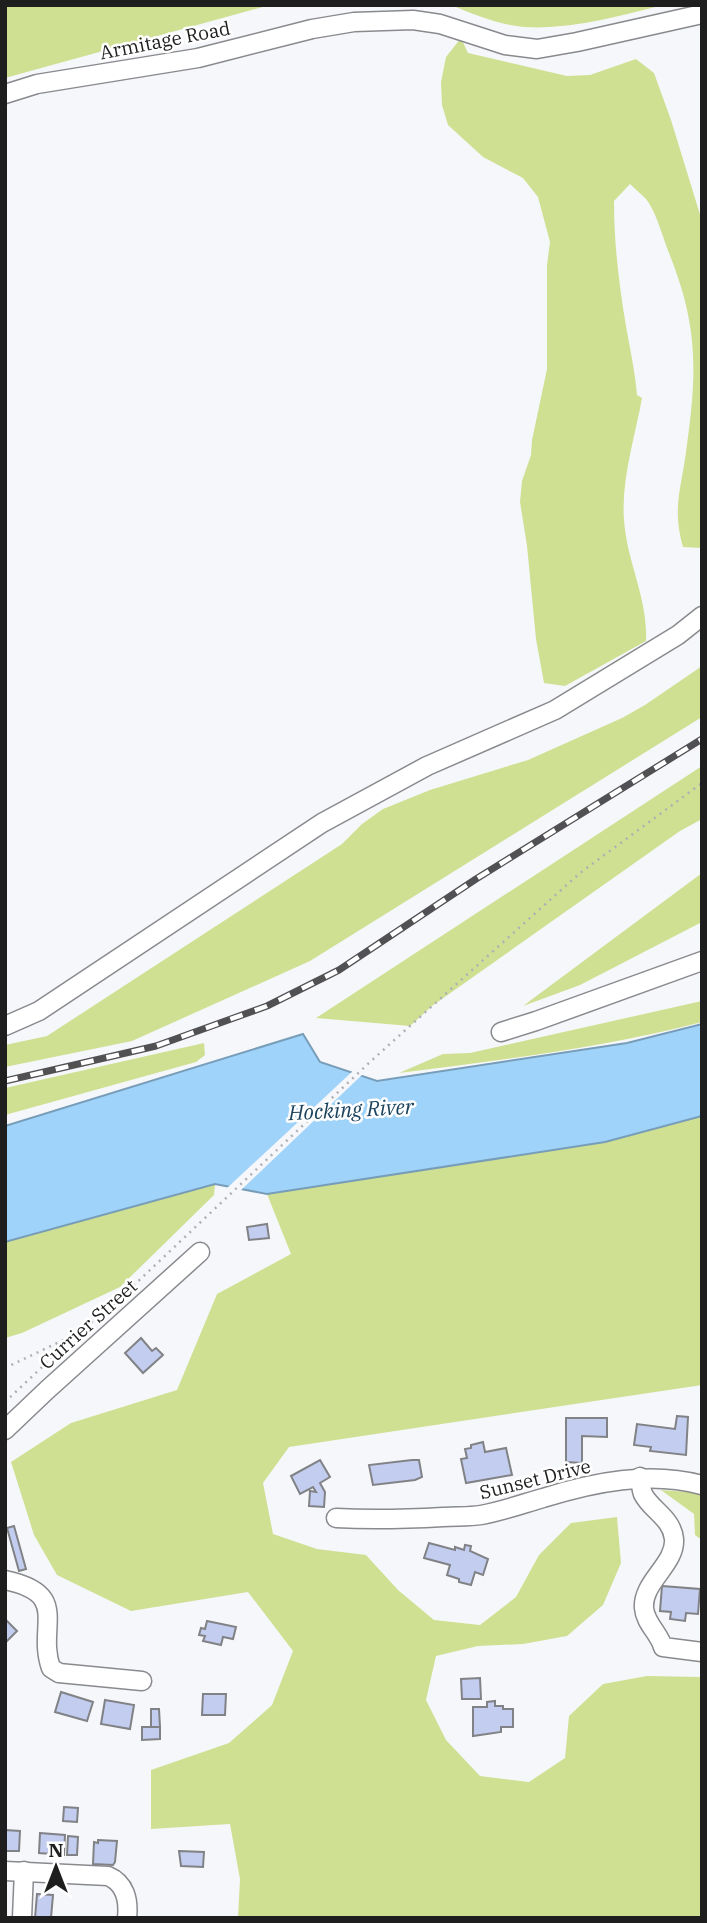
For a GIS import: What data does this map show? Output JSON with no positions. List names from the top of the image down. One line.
{"streets":{"street":["Armitage Road","Currier Street","Sunset Drive"]},"water":["Hocking River"],"north":"top"}
